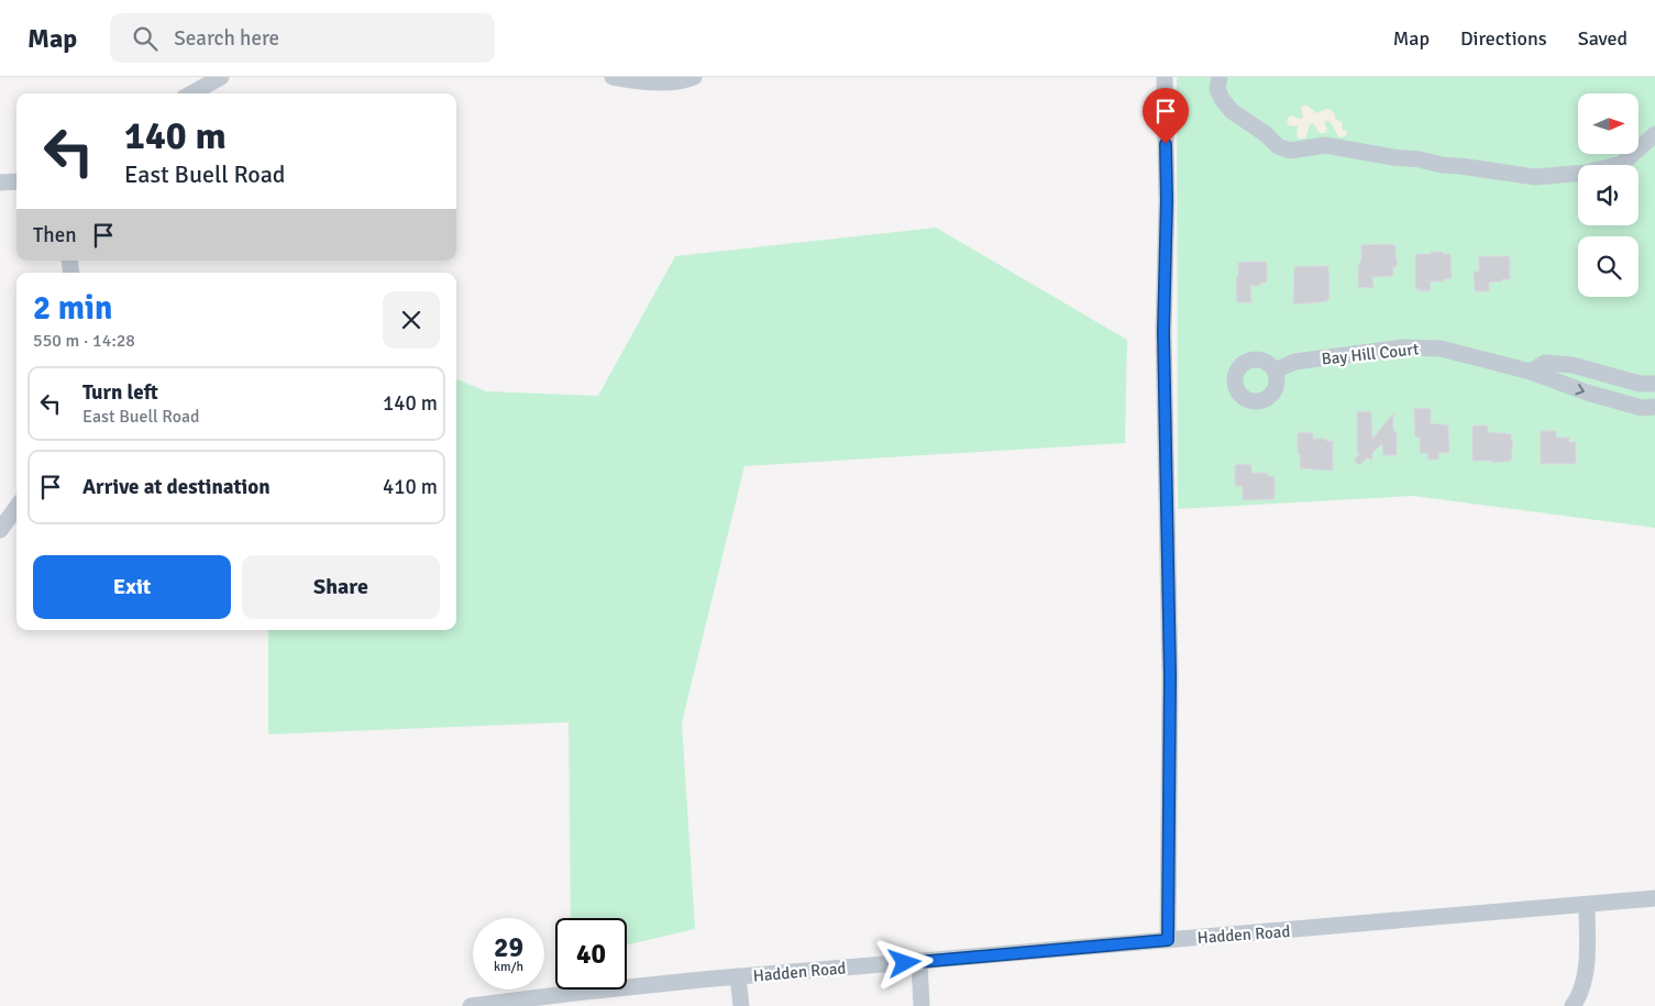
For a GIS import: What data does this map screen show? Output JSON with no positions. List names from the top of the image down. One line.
{"streets":{"street":["Bay Hill Court","Hadden Road"]},"north":"right","page":{"header":"Map","search":"Search here","nav":["Map","Directions","Saved"],"turn":["140 m","East Buell Road"],"then":"Then","heading":["2 min","550 m · 14:28"],"list":[{"name":"Turn left","note":"East Buell Road","value":"140 m"},{"name":"Arrive at destination","value":"410 m"}],"buttons":["Exit","Share"],"speed":"29 km/h","limit":"40"}}
